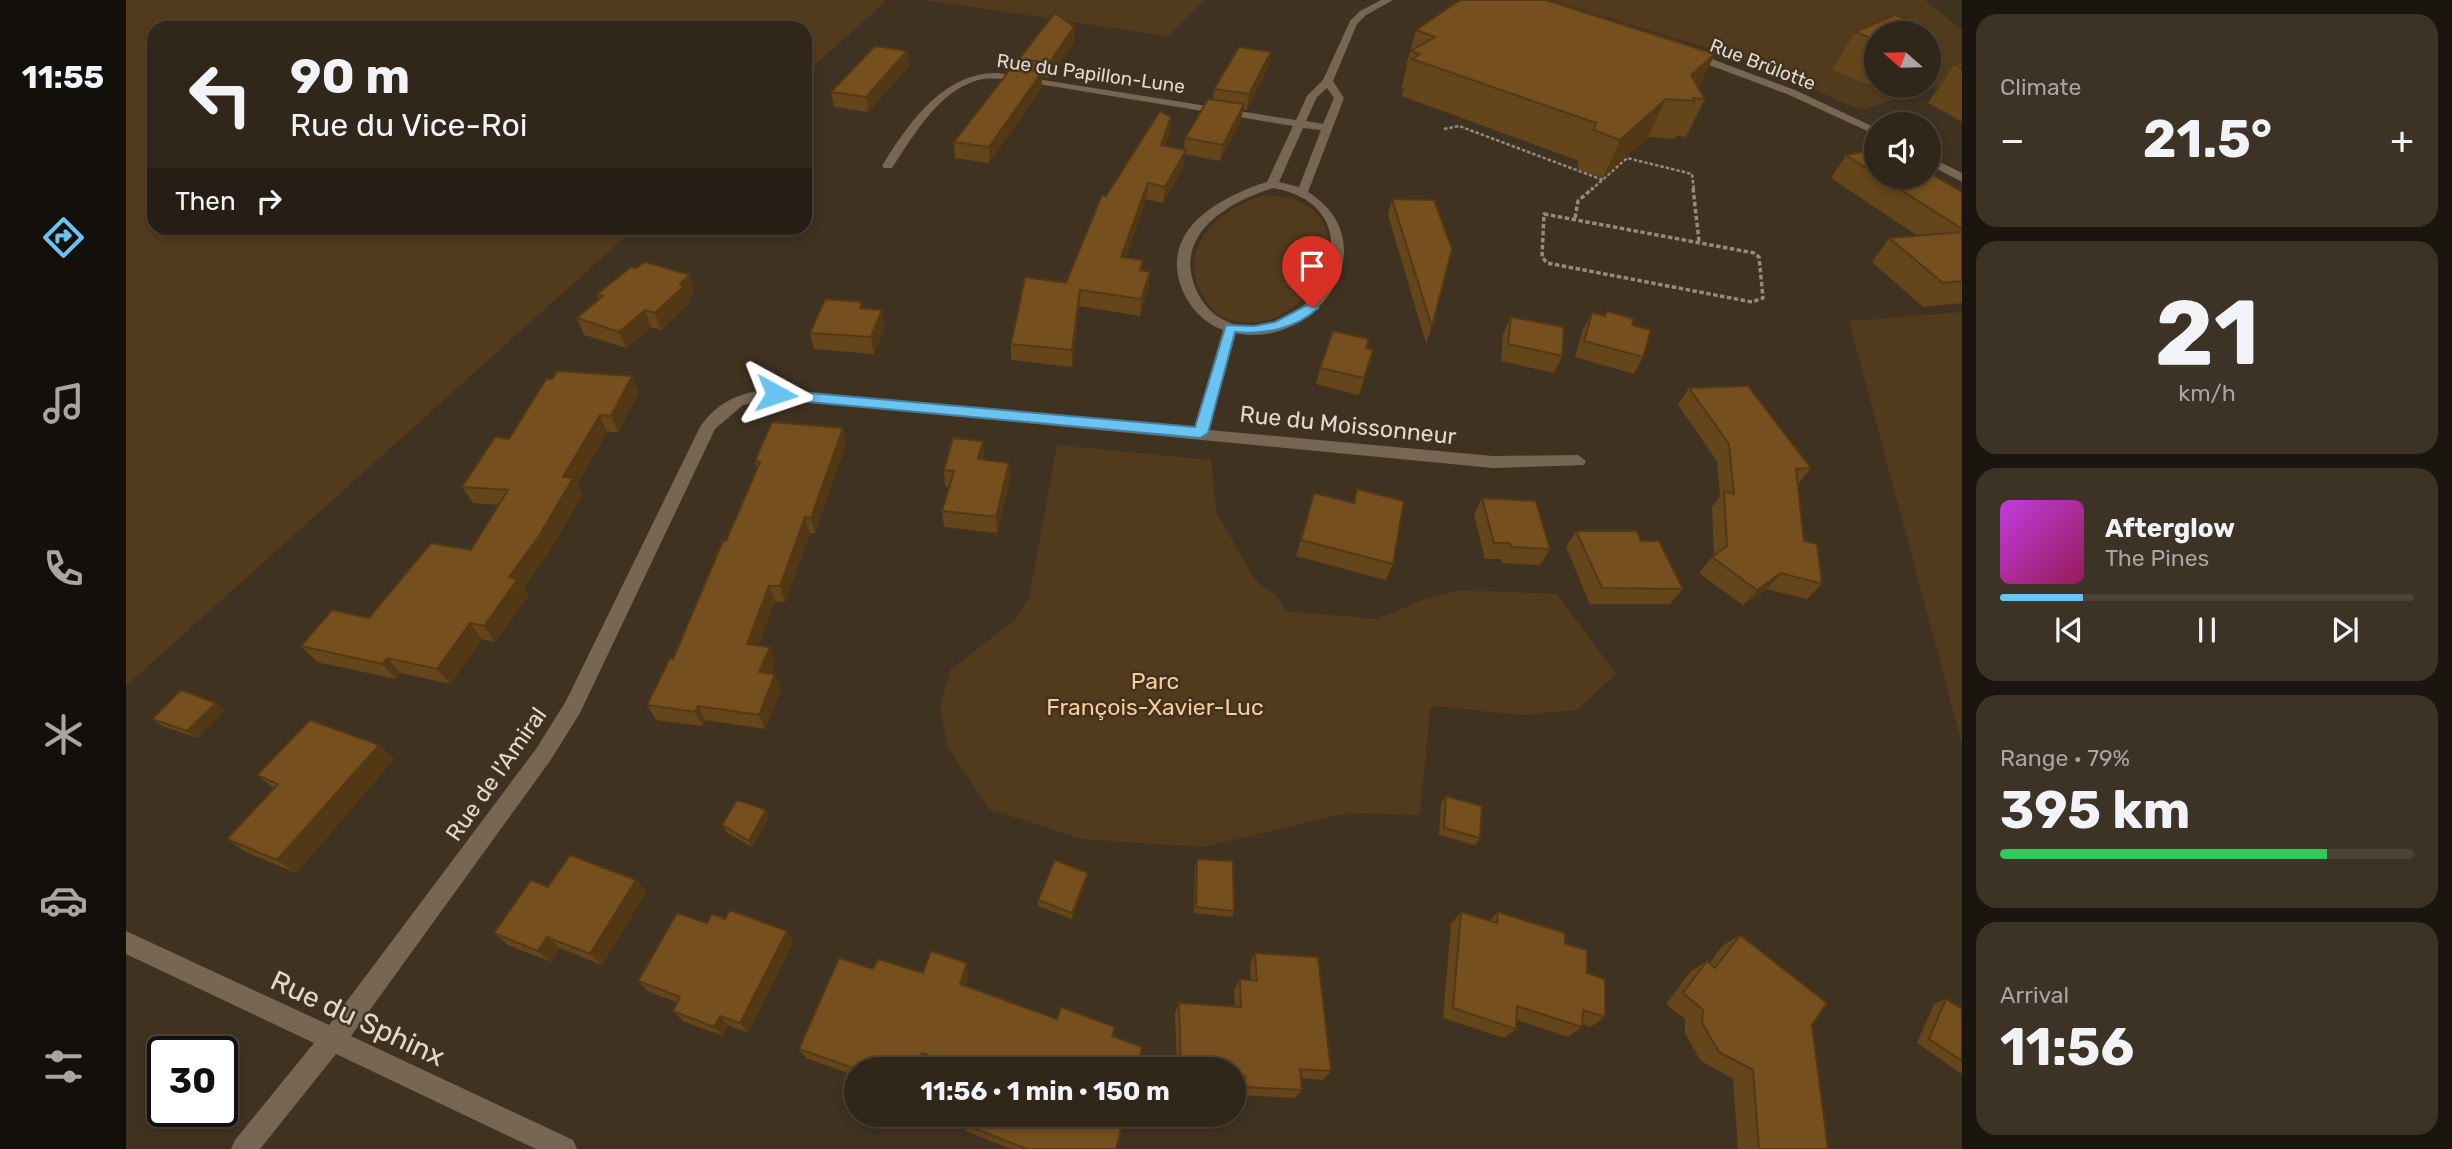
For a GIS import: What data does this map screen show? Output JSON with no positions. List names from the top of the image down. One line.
{"streets":{"street":["Rue Brûlotte","Rue du Papillon-Lune","Rue du Moissonneur","Rue de l'Amiral","Rue du Sphinx"]},"crossings":[["Rue du Moissonneur","Rue de l'Amiral"],["Rue de l'Amiral","Rue du Sphinx"]],"parks":["Parc François-Xavier-Luc"],"north":"left","page":{"tabs":"11:55","tile":["Climate",["21","km/h"],["Range · 79%","395 km"],["Arrival","11:56"]],"turn":["90 m","Rue du Vice-Roi"],"heat":["−","21.5°","+"],"then":"Then","song":["Afterglow","The Pines"],"limit":"30","trip":"11:56 · 1 min · 150 m"}}
